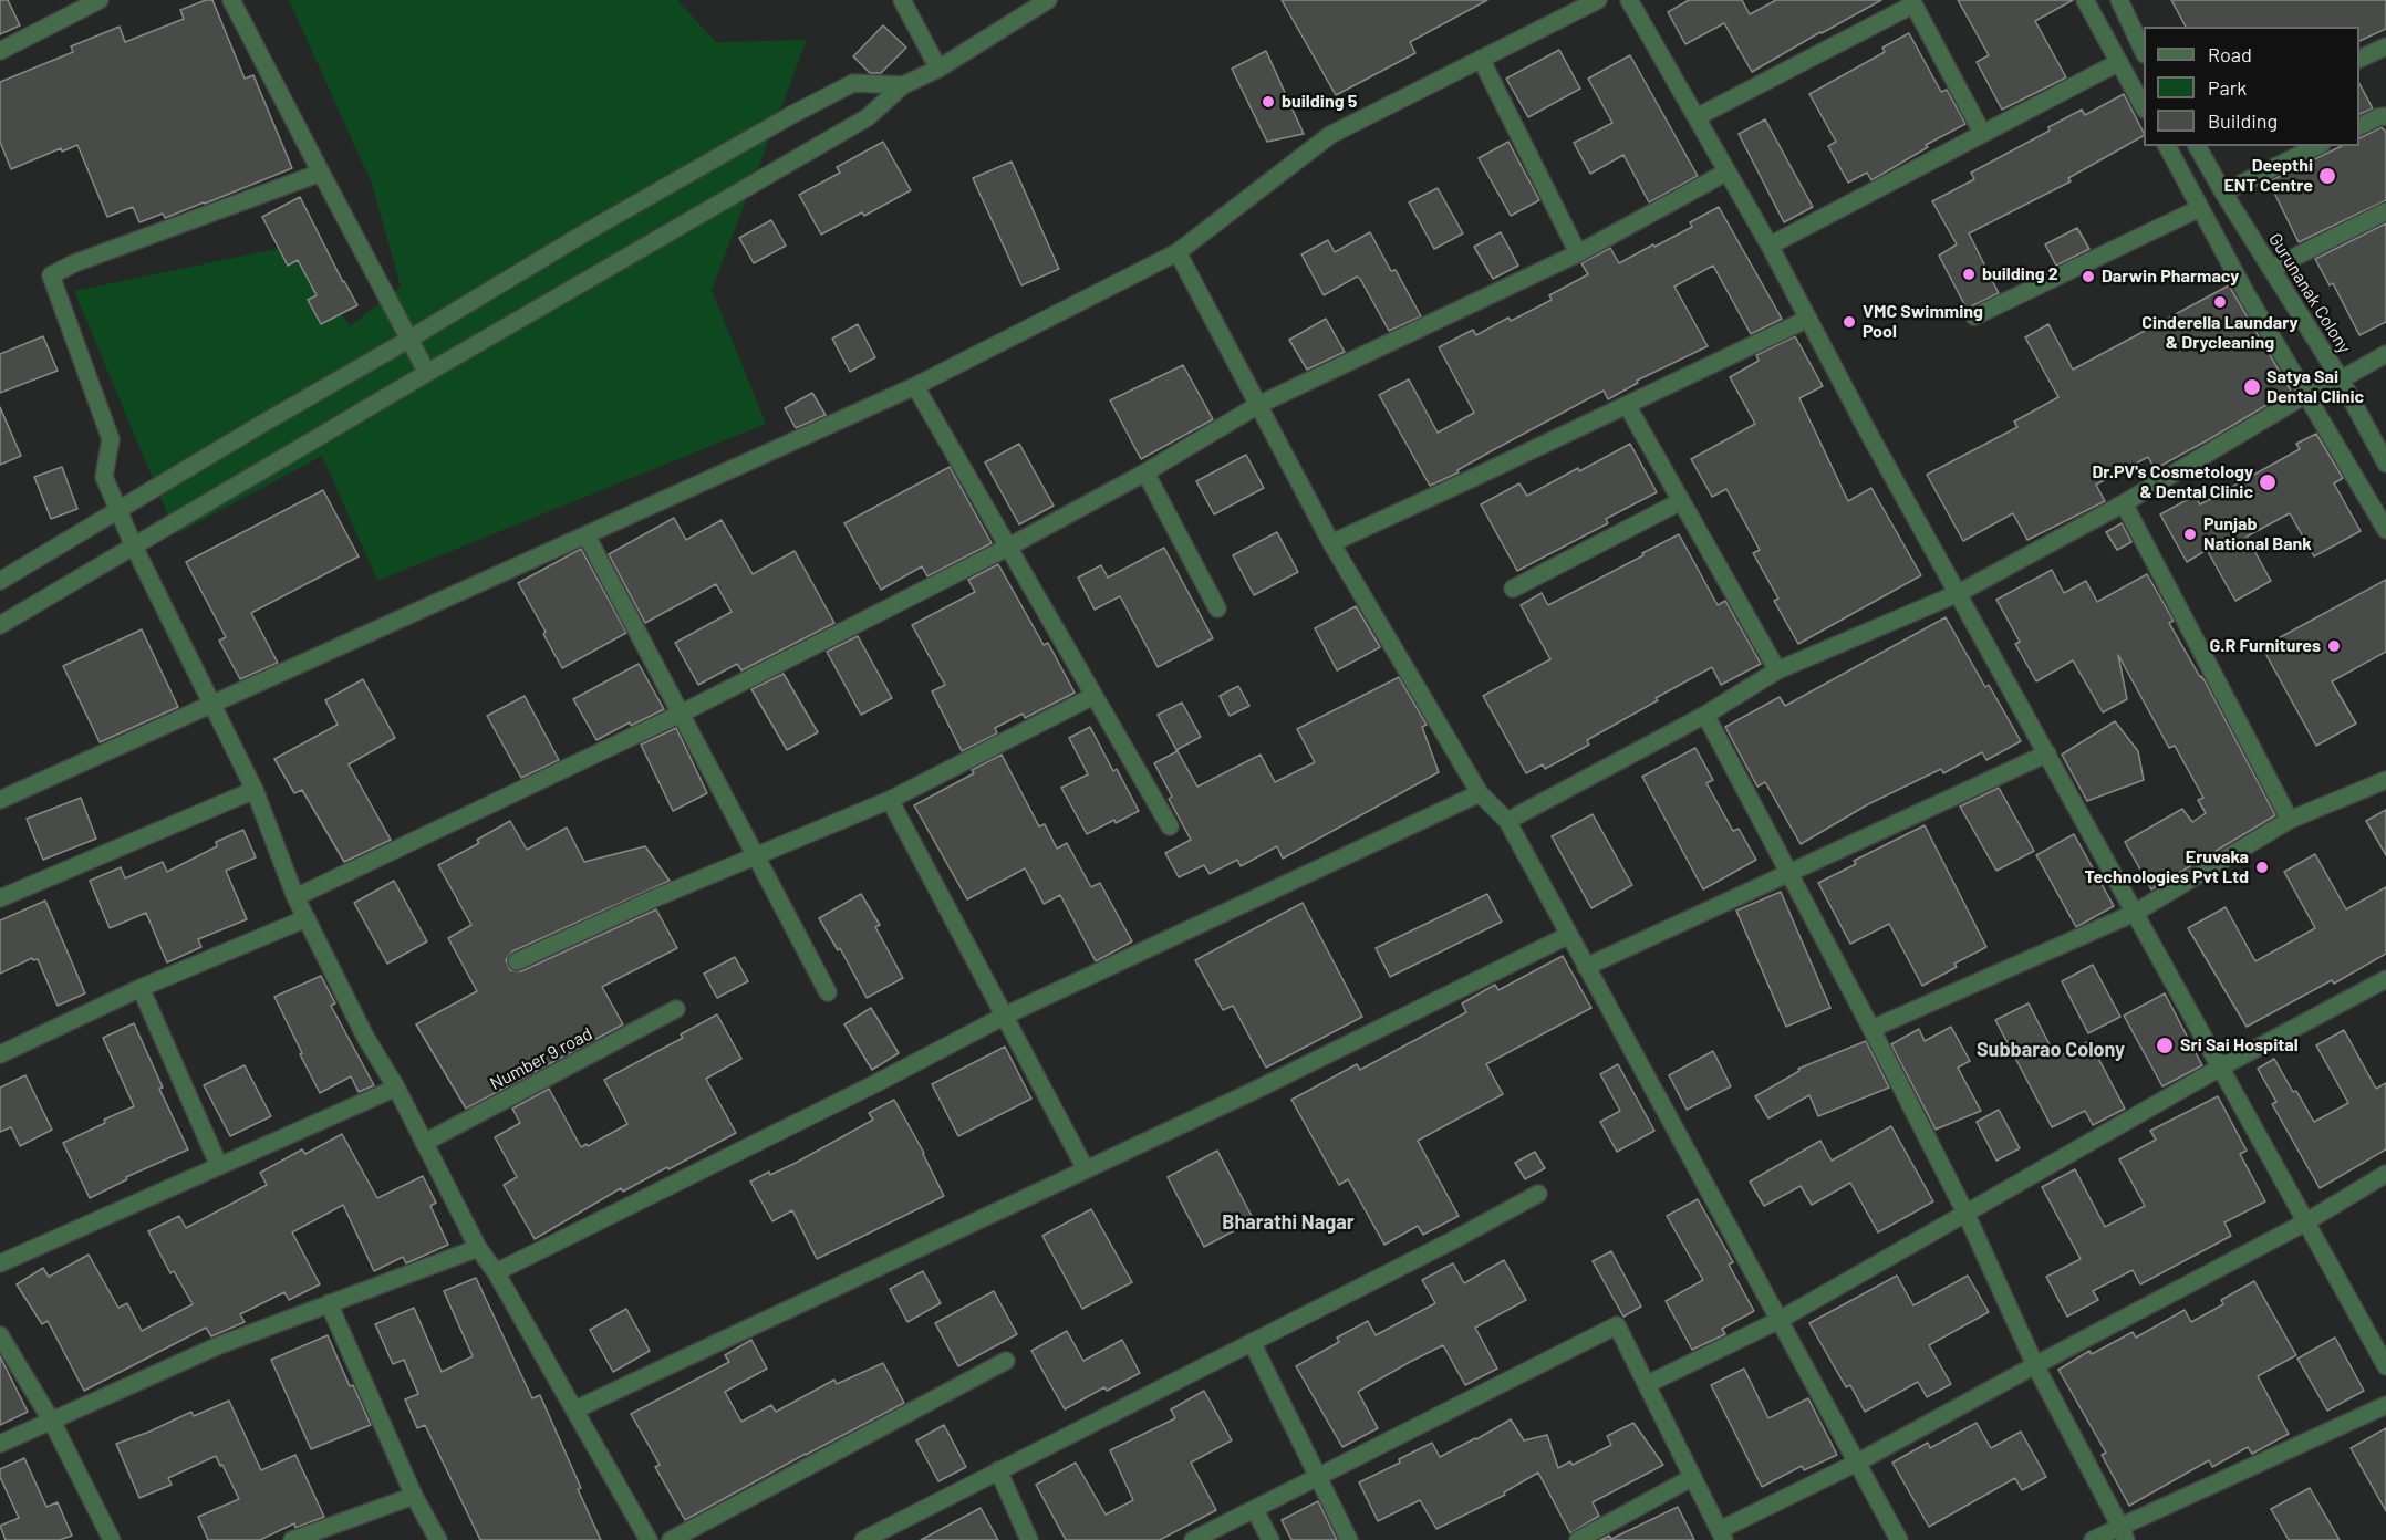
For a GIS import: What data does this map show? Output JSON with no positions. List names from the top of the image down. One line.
{"streets":{"street":["Gurunanak Colony","Number 9 road"]},"districts":["Subbarao Colony","Bharathi Nagar"],"places":["building 5","Deepthi ENT Centre","building 2","Darwin Pharmacy","Cinderella Laundary & Drycleaning","VMC Swimming Pool","Satya Sai Dental Clinic","Dr.PV's Cosmetology & Dental Clinic","Punjab National Bank","G.R Furnitures","Eruvaka Technologies Pvt Ltd","Sri Sai Hospital"],"legend":["Road","Park","Building"]}
